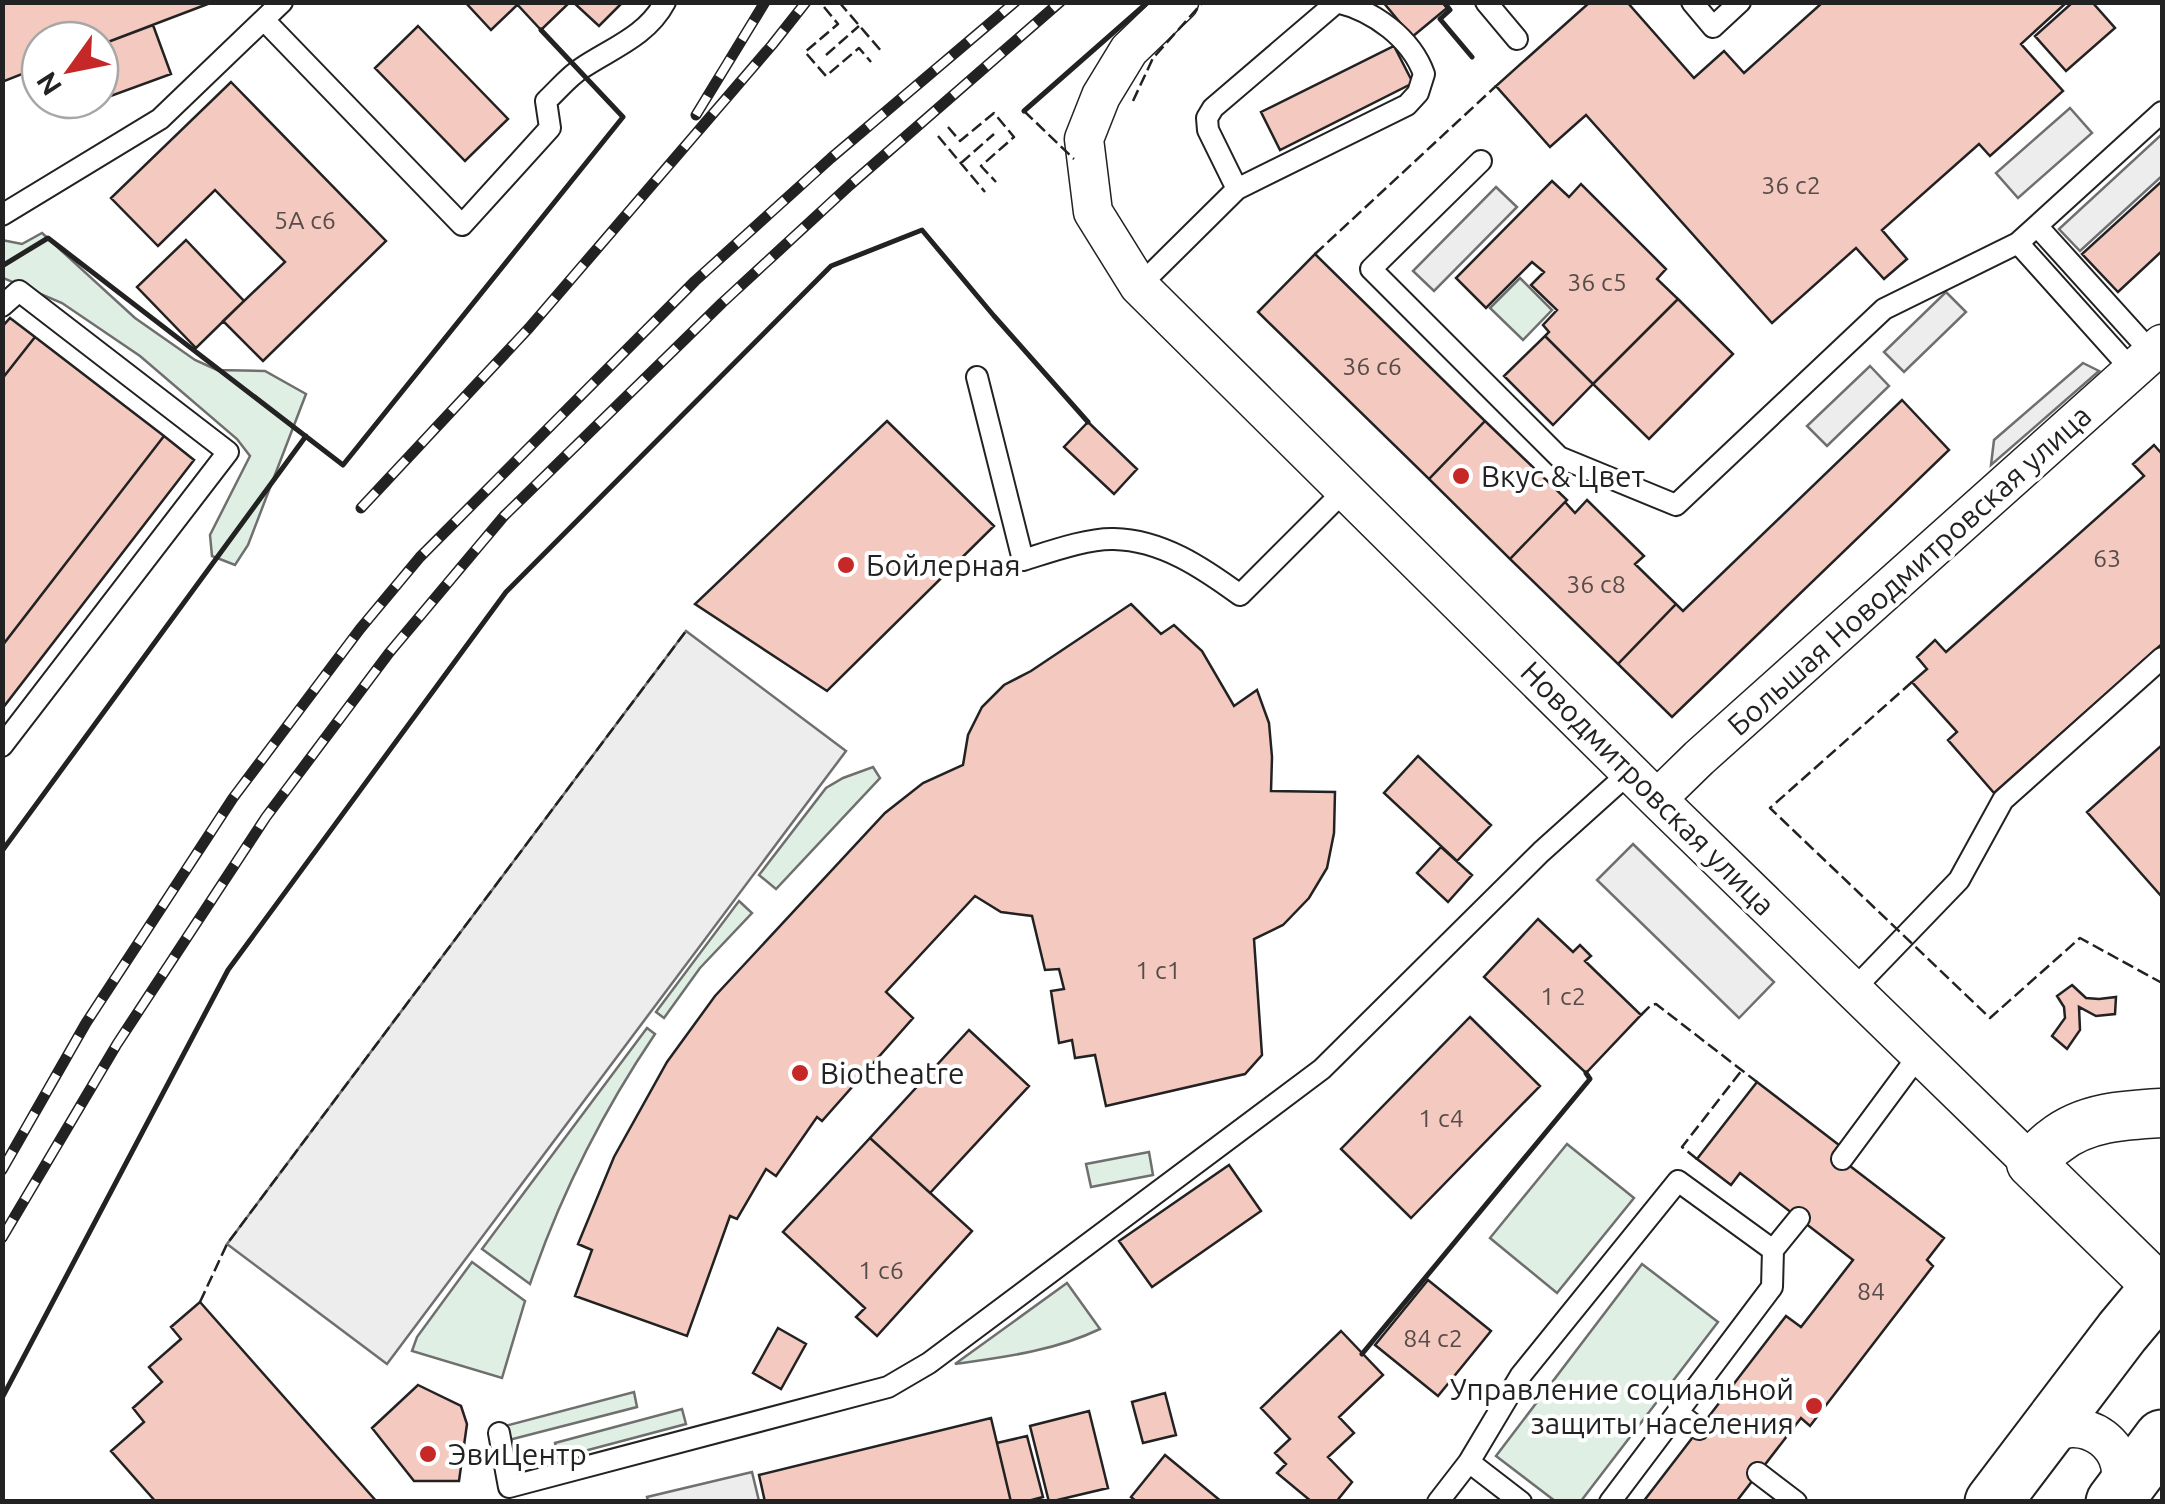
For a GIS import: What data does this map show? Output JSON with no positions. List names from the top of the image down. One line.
{"streets":{"street":["Большая Новодмитровская улица","Новодмитровская улица"]},"crossings":[["Большая Новодмитровская улица","Новодмитровская улица"]],"places":["Вкус & Цвет","Бойлерная","Biotheatre","Управление социальной защиты населения","ЭвиЦентр"],"house_numbers":["36 с2","5А с6","36 с5","36 с6","63","36 с8","1 с1","1 с2","1 с4","1 с6","84","84 с2"],"north":"bottom left"}
